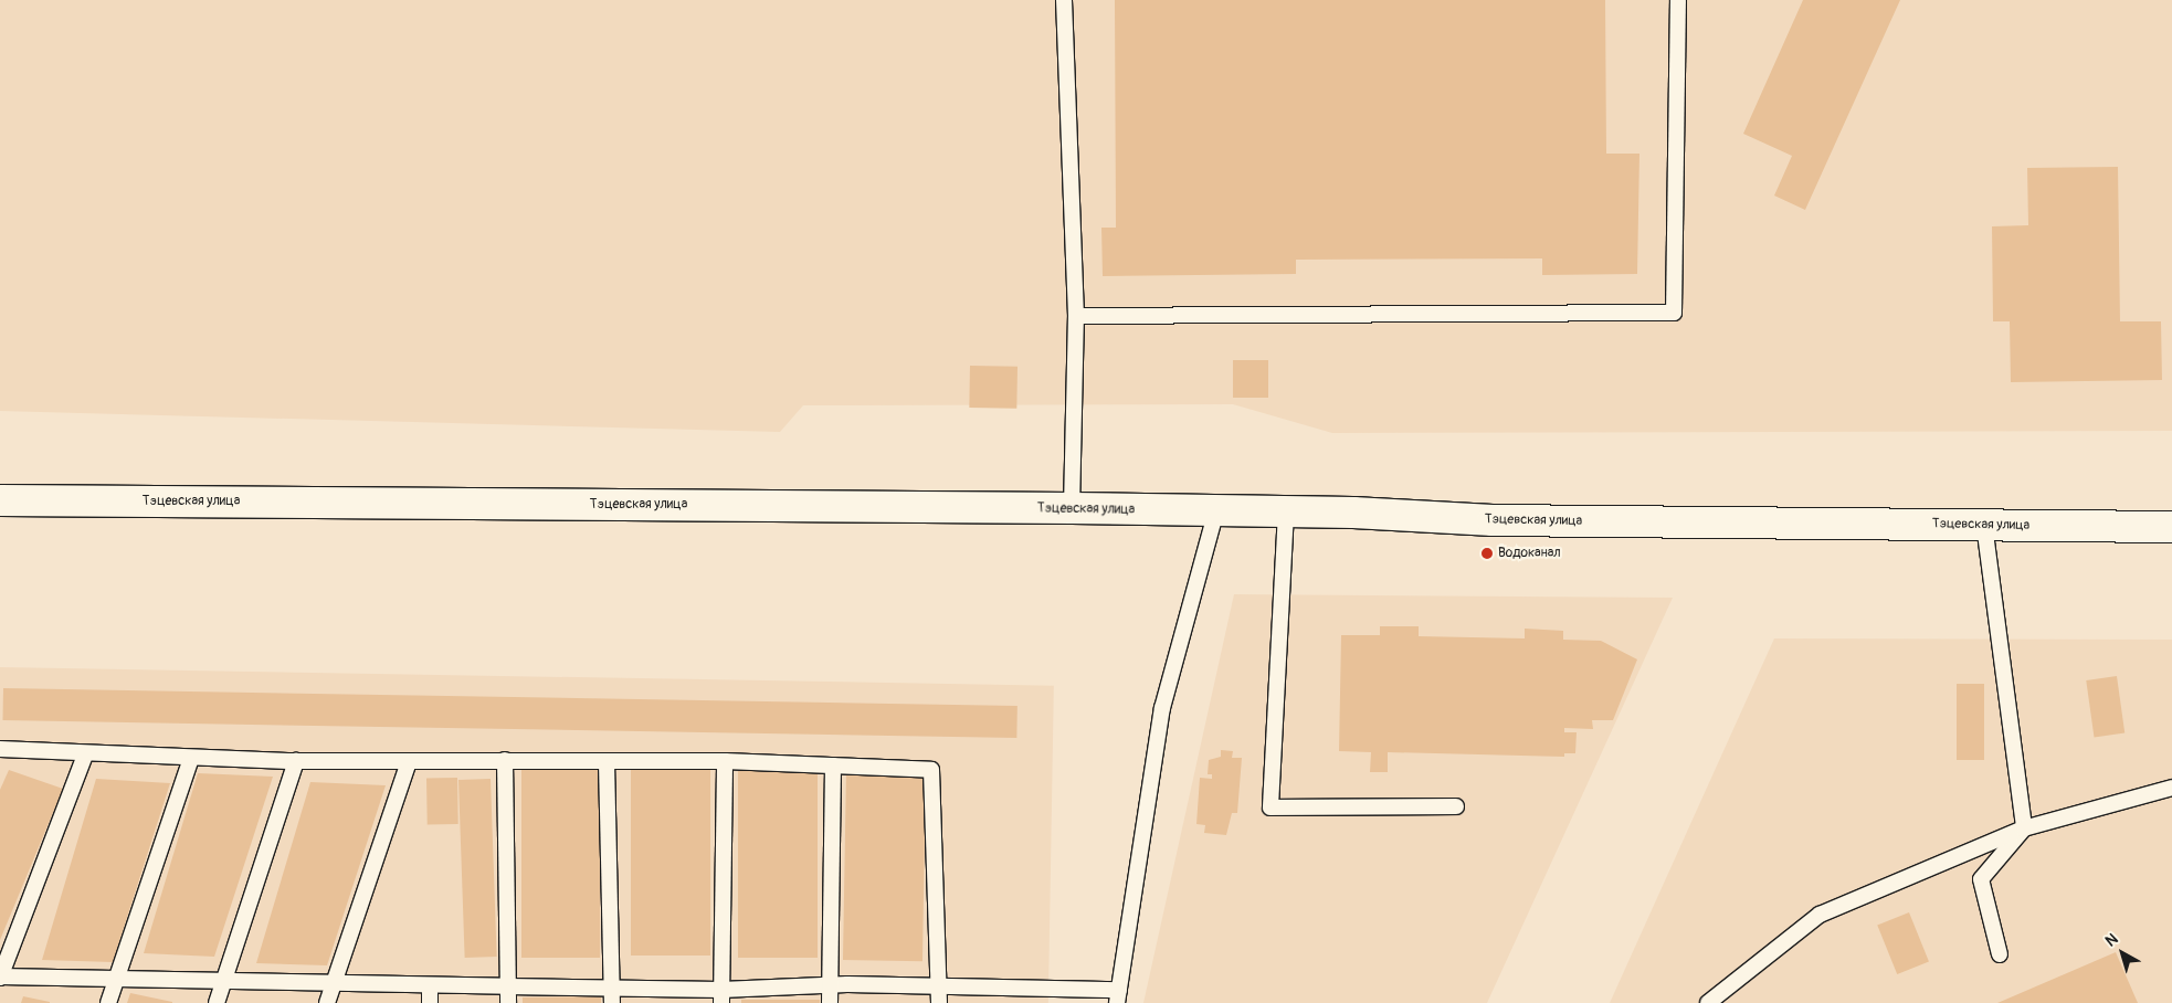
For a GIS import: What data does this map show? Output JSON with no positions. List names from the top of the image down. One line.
{"streets":{"main road":["Тэцевская улица"]},"places":["Водоканал"],"north":"top left"}
